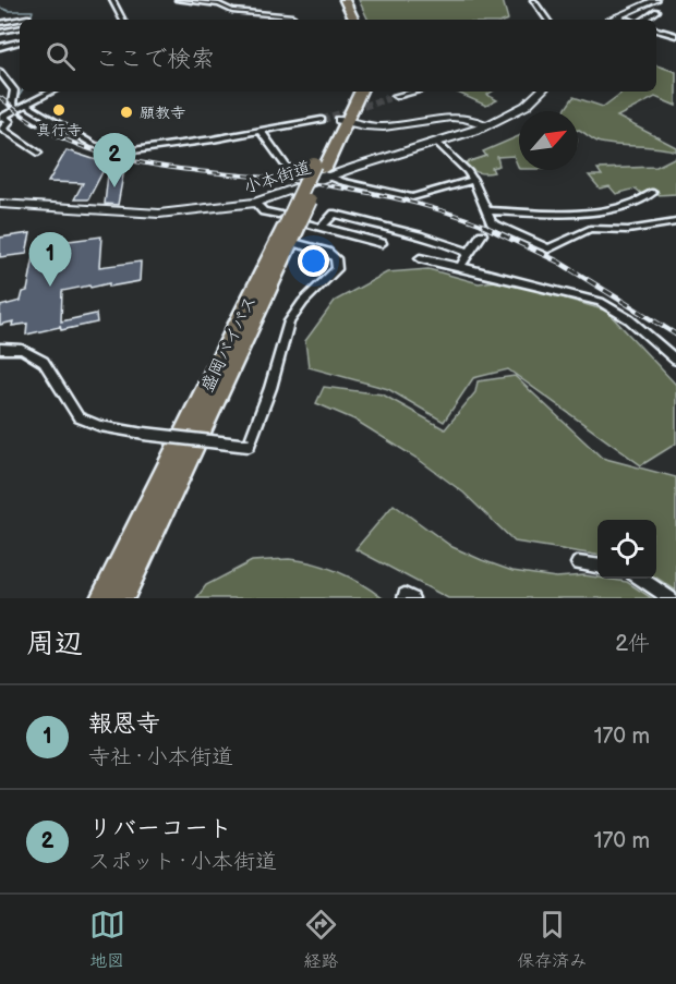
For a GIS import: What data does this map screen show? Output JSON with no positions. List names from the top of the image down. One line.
{"streets":{"highway":["盛岡バイパス"],"street":["小本街道"]},"crossings":[["小本街道","盛岡バイパス"]],"places":["真行寺","願教寺"],"north":"top right","page":{"search":"ここで検索","pins":["2","1"],"heading":["周辺","2件"],"list":[{"mark":"1","name":"報恩寺","note":"寺社 · 小本街道","value":"170 m"},{"mark":"2","name":"リバーコート","note":"スポット · 小本街道","value":"170 m"}],"nav":["地図","経路","保存済み"]}}
